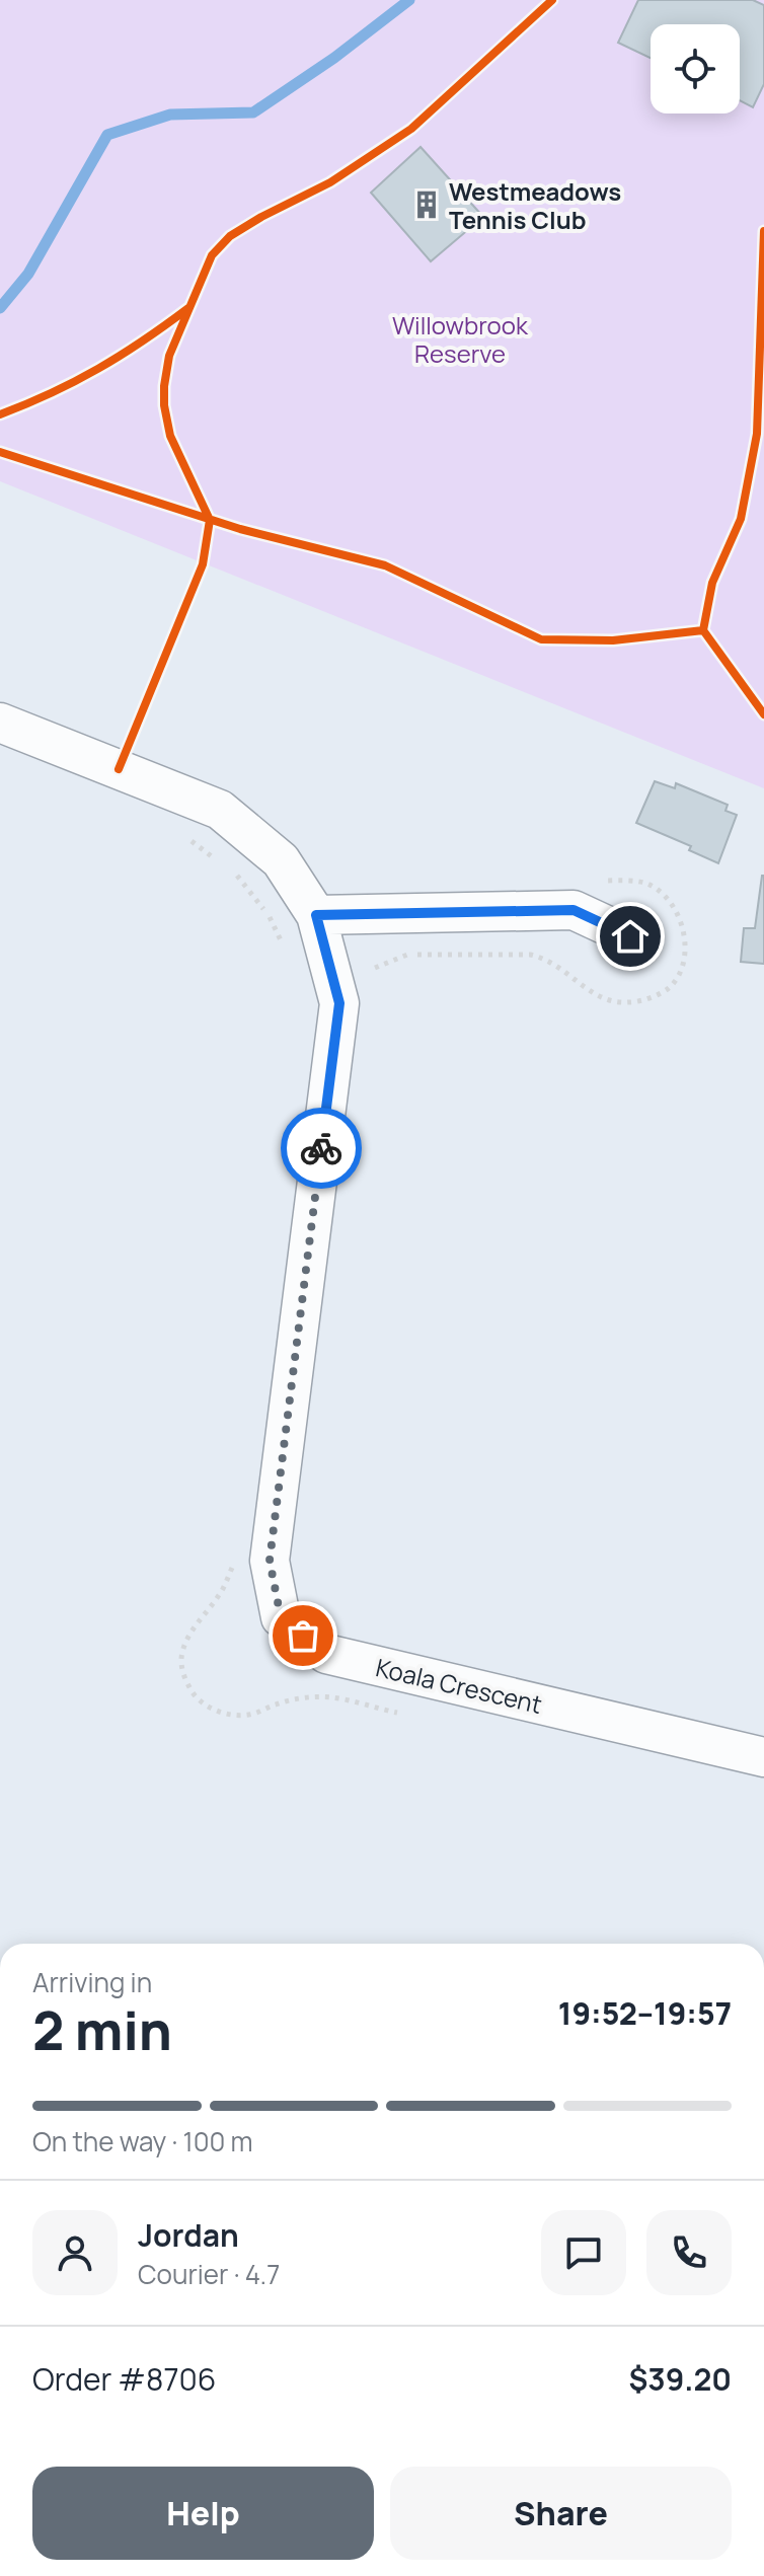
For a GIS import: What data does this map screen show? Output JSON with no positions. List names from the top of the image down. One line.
{"streets":{"street":["Koala Crescent"]},"parks":["Willowbrook Reserve"],"places":{"building":["Westmeadows Tennis Club"]},"page":{"heading":["2 min","Arriving in","19:52–19:57"],"panel":["Jordan","Courier · 4.7","Order #8706","$39.20"],"bar":"On the way · 100 m","buttons":["Help","Share"]}}
